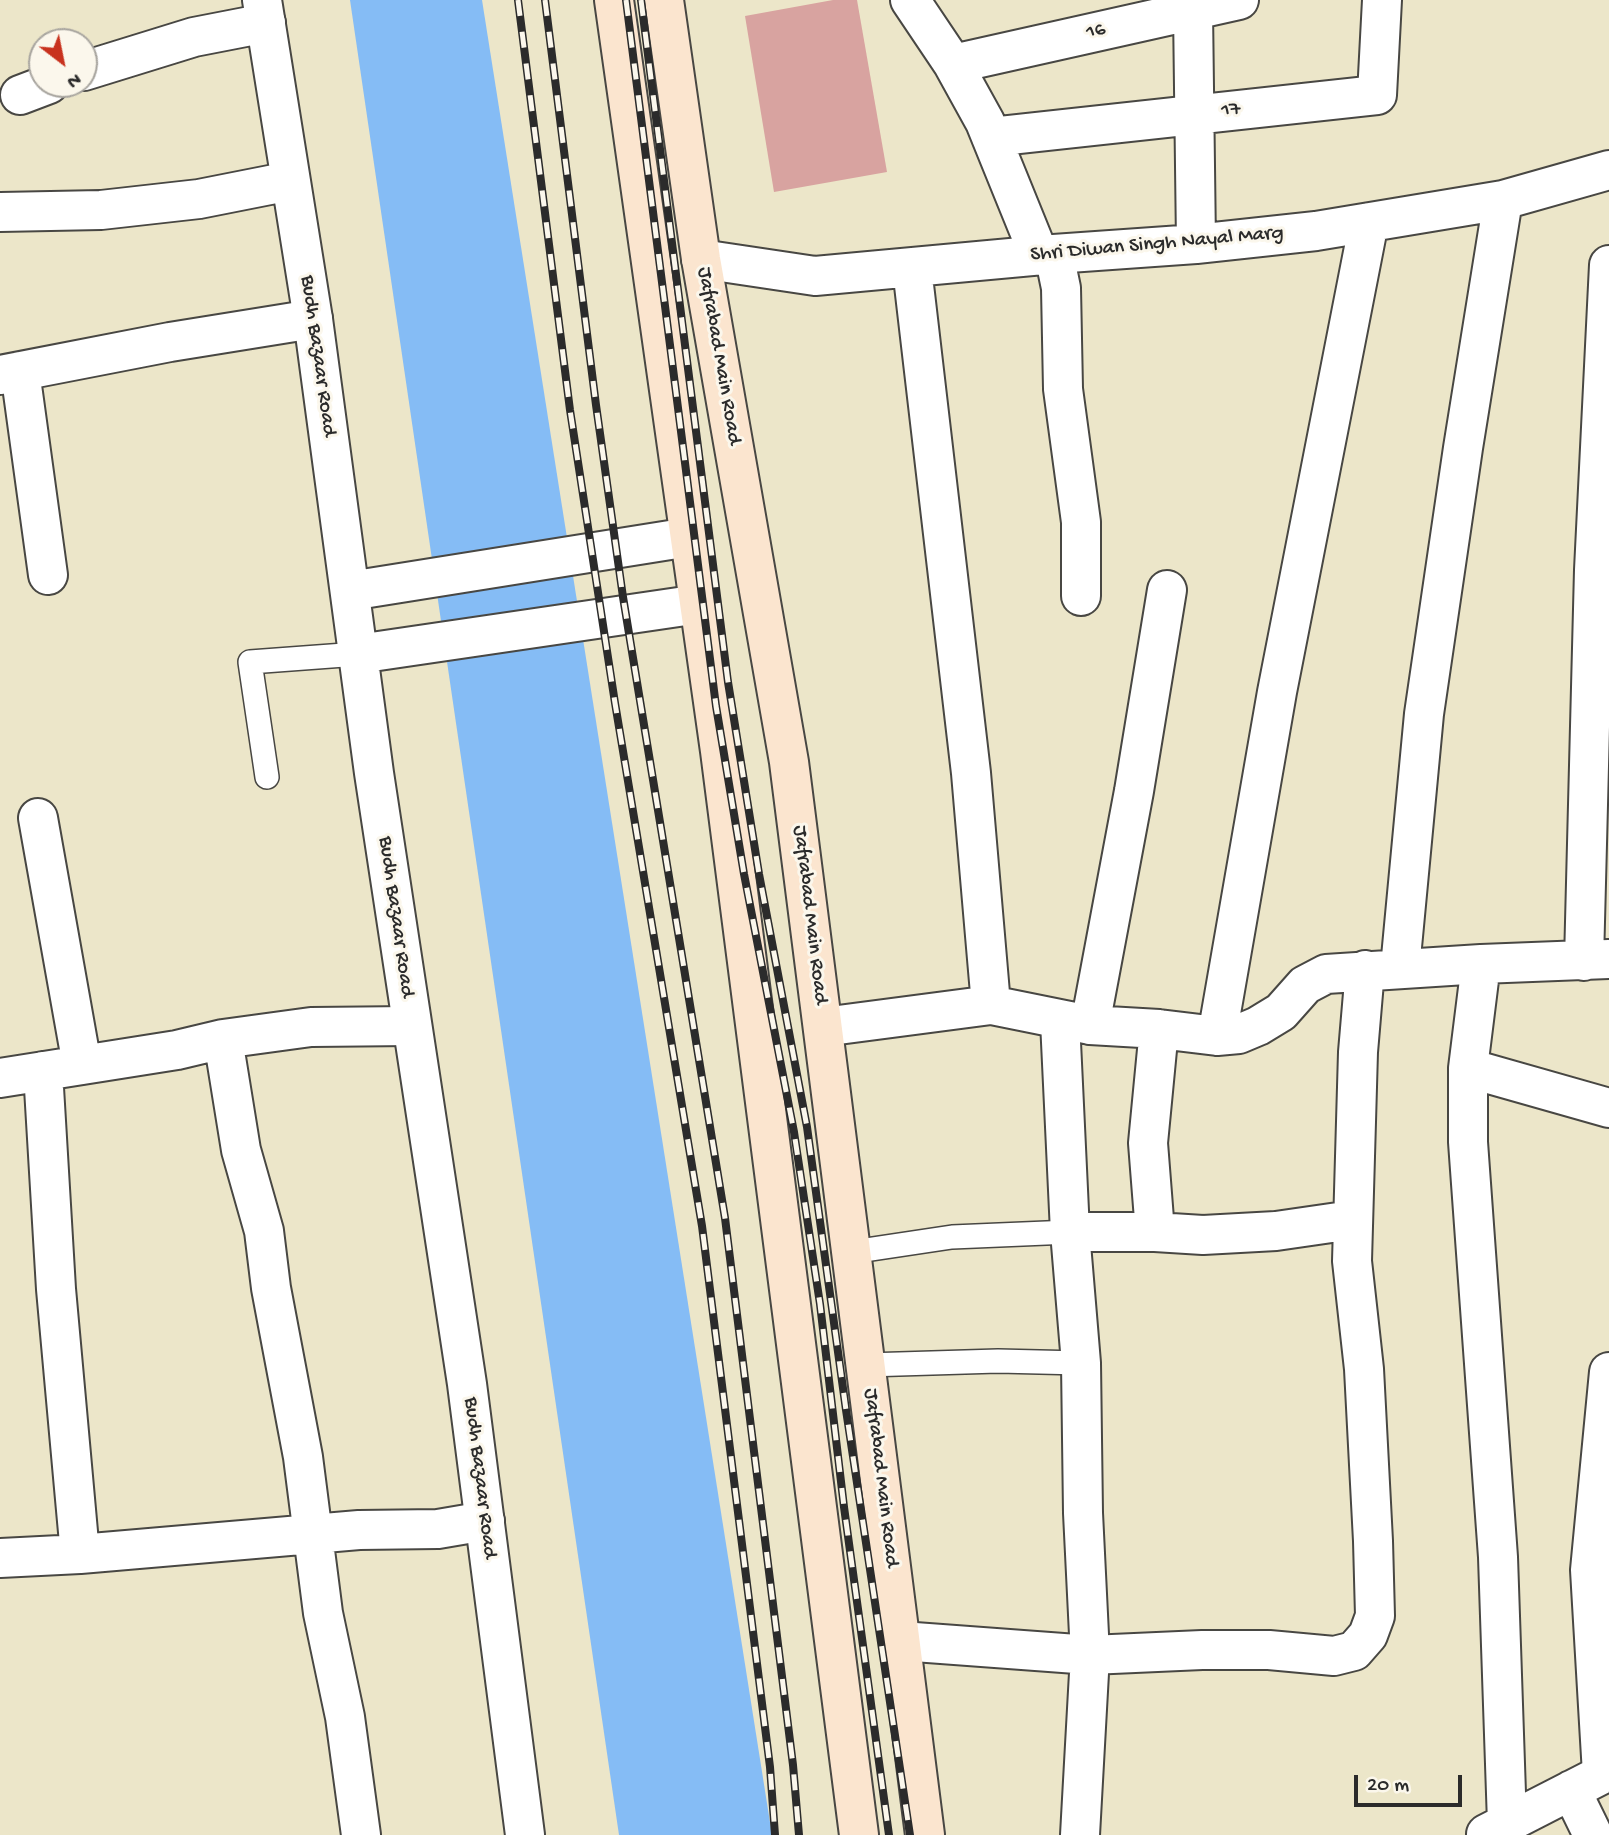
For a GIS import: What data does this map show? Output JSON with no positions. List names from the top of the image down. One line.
{"streets":{"main road":["Jafrabad Main Road"],"street":["16","17","Shri Diwan Singh Nayal Marg","Budh Bazaar Road"]},"crossings":[["Shri Diwan Singh Nayal Marg","Jafrabad Main Road"]],"scale_bar":"20 m","north":"bottom right"}
